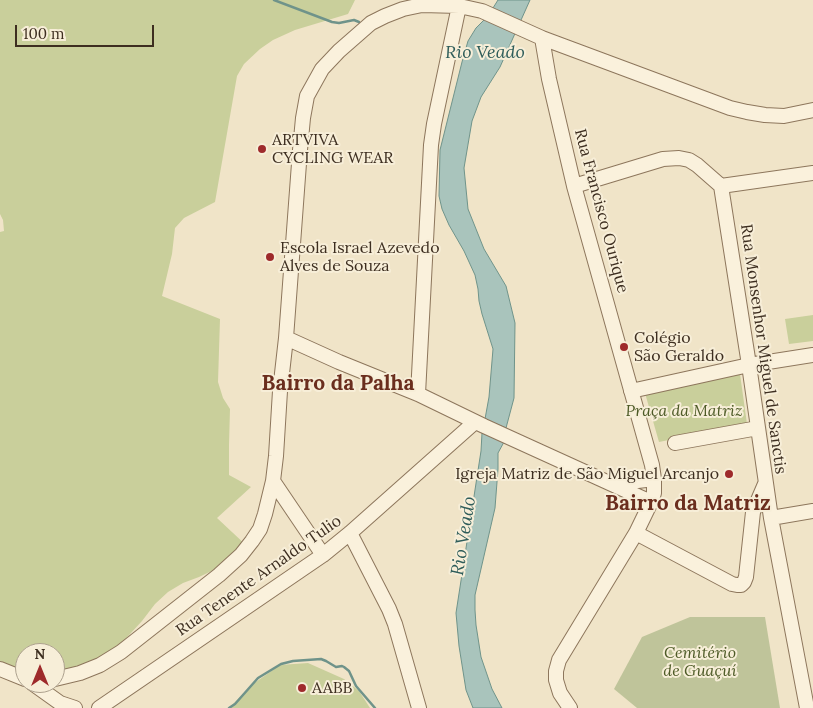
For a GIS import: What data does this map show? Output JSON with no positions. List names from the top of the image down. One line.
{"streets":{"street":["Rua Francisco Ourique","Rua Monsenhor Miguel de Sanctis","Rua Tenente Arnaldo Tulio"]},"districts":["Bairro da Palha","Bairro da Matriz"],"water":["Rio Veado"],"parks":["Praça da Matriz","Cemitério de Guaçuí"],"places":["ARTVIVA CYCLING WEAR","Escola Israel Azevedo Alves de Souza","Colégio São Geraldo","Igreja Matriz de São Miguel Arcanjo","AABB"],"scale_bar":"100 m","north":"top"}
